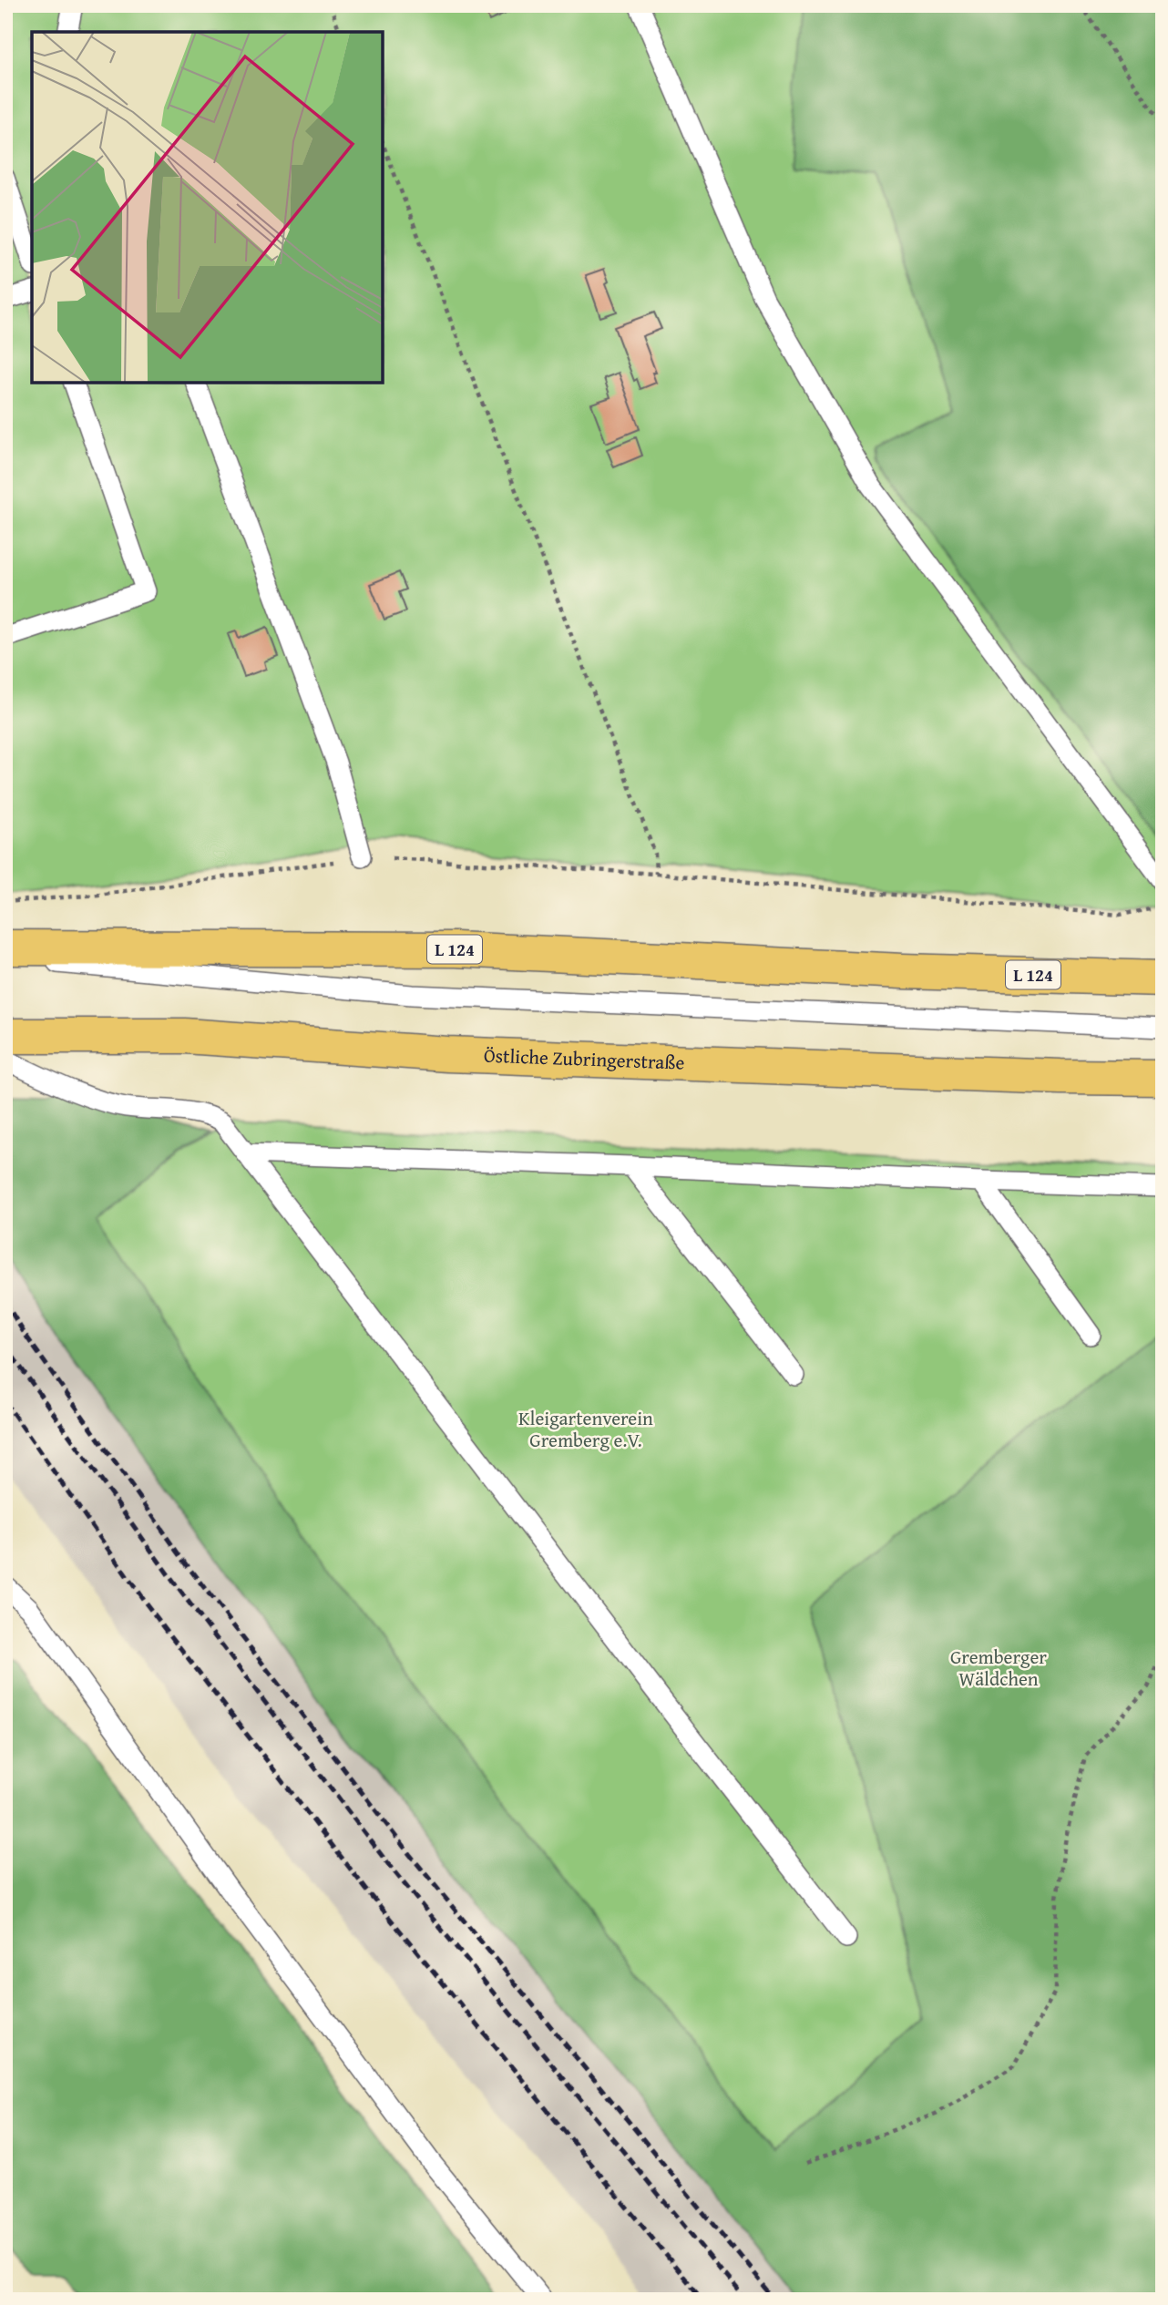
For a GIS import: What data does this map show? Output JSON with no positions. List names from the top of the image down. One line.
{"streets":{"highway":["L 124","Östliche Zubringerstraße"]},"parks":["Kleigartenverein Gremberg e.V.","Gremberger Wäldchen"]}
